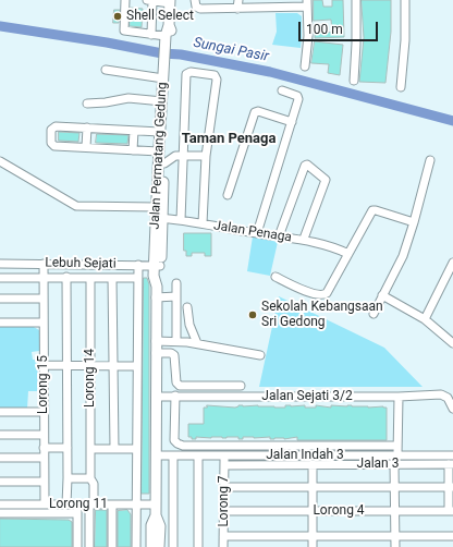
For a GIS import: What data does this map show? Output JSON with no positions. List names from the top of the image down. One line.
{"streets":{"main road":["Jalan Permatang Gedung"],"street":["Jalan Penaga","Lebuh Sejati","Lorong 14","Lorong 15","Jalan Sejati 3/2","Jalan Indah 3","Jalan 3","Lorong 7","Lorong 11","Lorong 4"]},"crossings":[["Jalan Permatang Gedung","Jalan Penaga"],["Jalan Permatang Gedung","Lebuh Sejati"],["Jalan Permatang Gedung","Jalan Sejati 3/2"],["Jalan Permatang Gedung","Jalan Indah 3"],["Jalan Permatang Gedung","Lorong 11"],["Lebuh Sejati","Lorong 15"],["Lorong 14","Lorong 11"],["Lorong 15","Lorong 11"],["Jalan Indah 3","Lorong 7"],["Jalan 3","Lorong 7"],["Lorong 7","Lorong 4"]],"districts":["Taman Penaga"],"water":["Sungai Pasir"],"places":["Shell Select","Sekolah Kebangsaan Sri Gedong"],"scale_bar":"100 m"}
